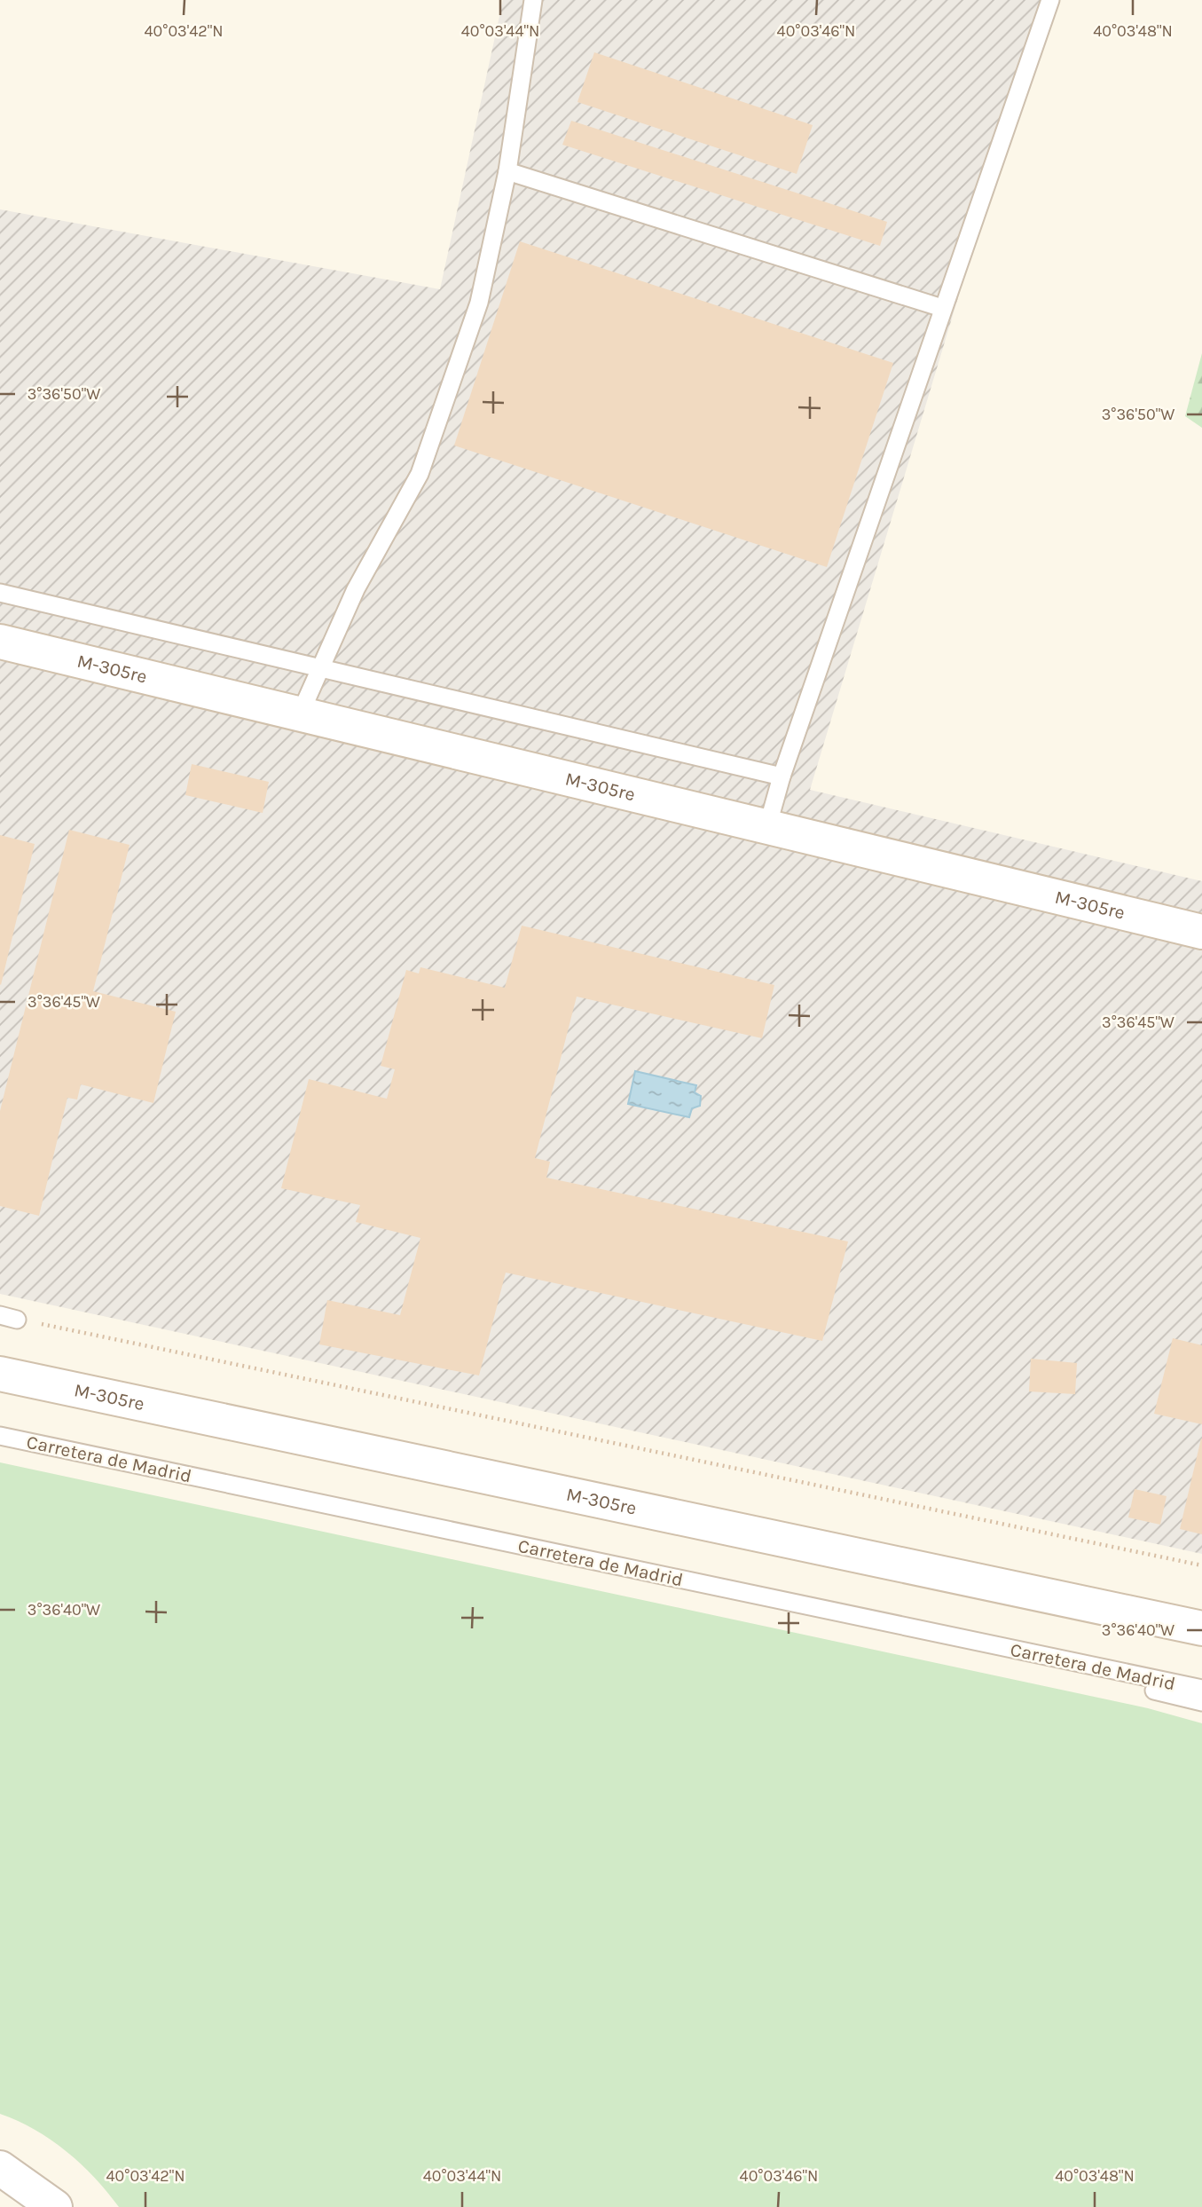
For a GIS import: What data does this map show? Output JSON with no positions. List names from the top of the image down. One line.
{"streets":{"main road":["M-305re"],"lane":["Carretera de Madrid"]},"coordinates":["40°03'42\"N","40°03'44\"N","40°03'46\"N","40°03'48\"N","3°36'50\"W","3°36'45\"W","3°36'40\"W"]}
